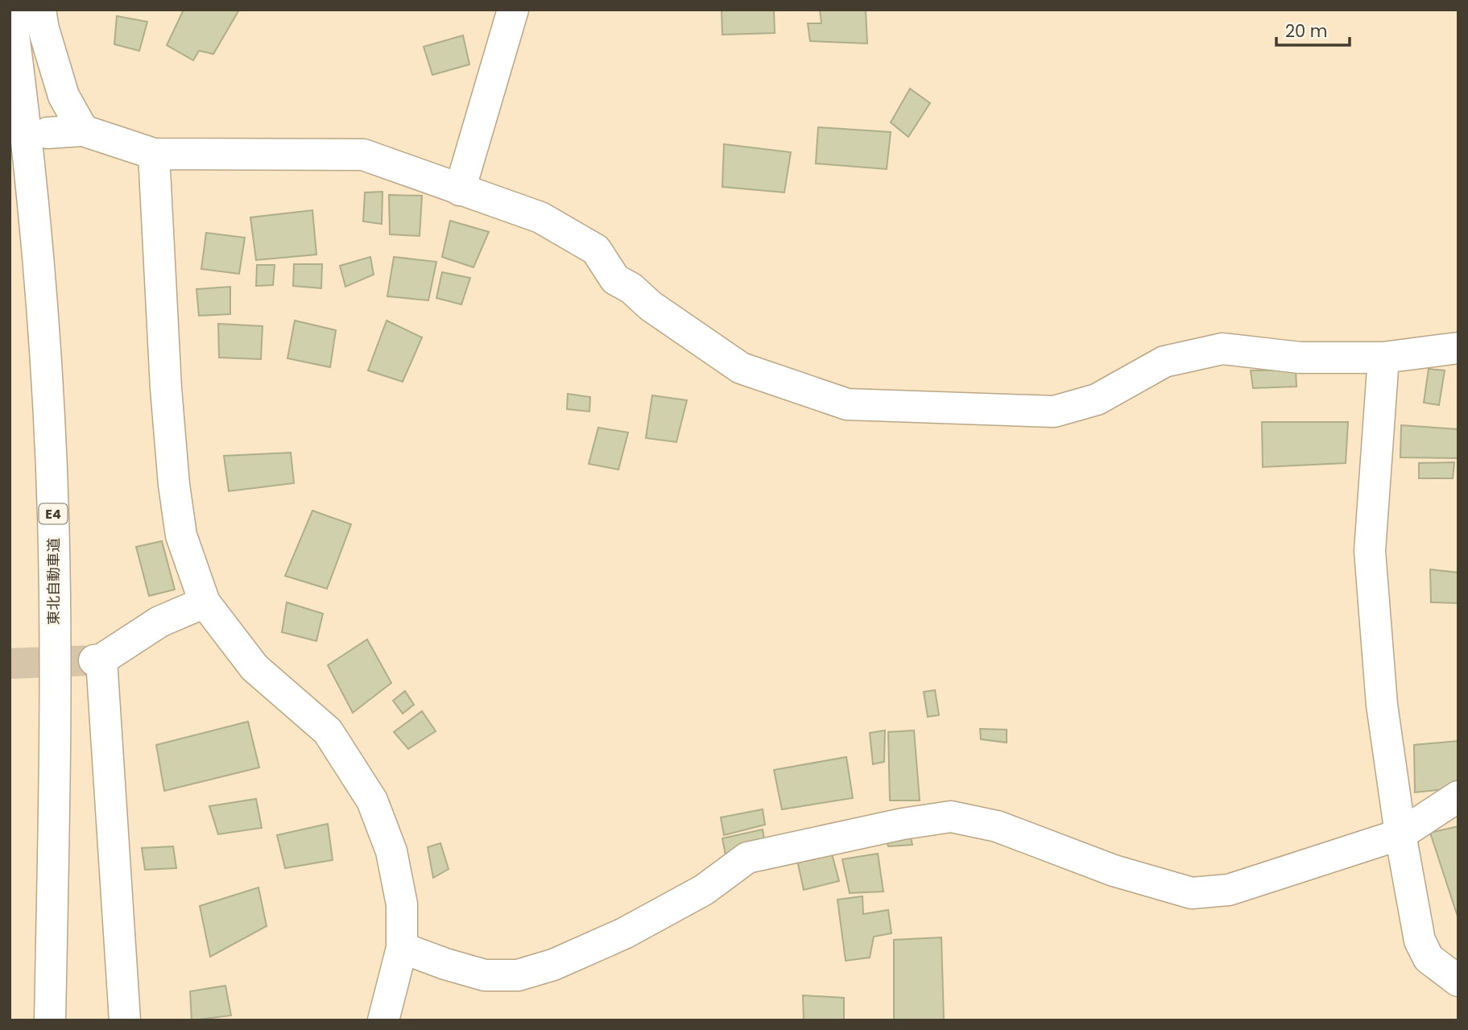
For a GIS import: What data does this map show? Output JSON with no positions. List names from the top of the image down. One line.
{"streets":{"main road":["E4","東北自動車道"]},"scale_bar":"20 m"}
